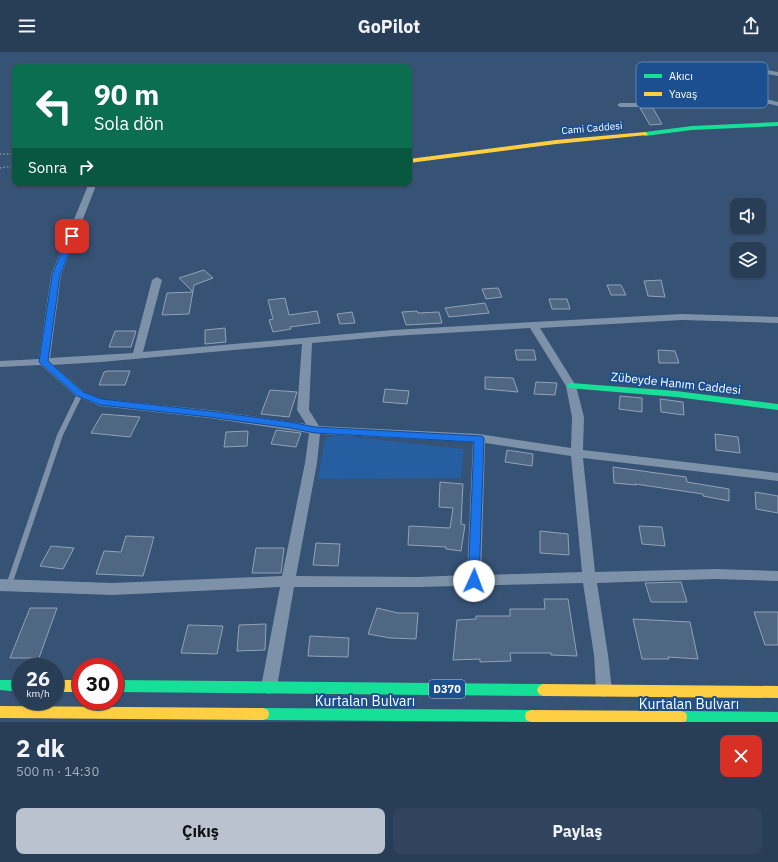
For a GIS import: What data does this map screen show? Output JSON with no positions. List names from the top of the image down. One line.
{"streets":{"main road":["Cami Caddesi","Zübeyde Hanım Caddesi","D370","Kurtalan Bulvarı"]},"legend":["Akıcı","Yavaş"],"page":{"header":"GoPilot","turn":["90 m","Sola dön"],"then":"Sonra","speed":"26 km/h","limit":"30","heading":["2 dk","500 m · 14:30"],"buttons":["Çıkış","Paylaş"]}}
